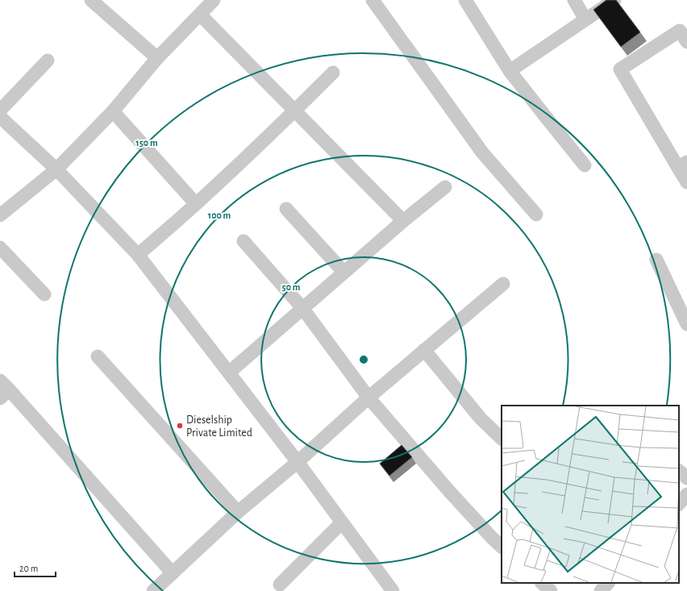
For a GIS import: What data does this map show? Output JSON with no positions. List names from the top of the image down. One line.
{"places":["Dieselship Private Limited"],"scale_bar":"20 m","rings":["150 m","100 m","50 m"]}
